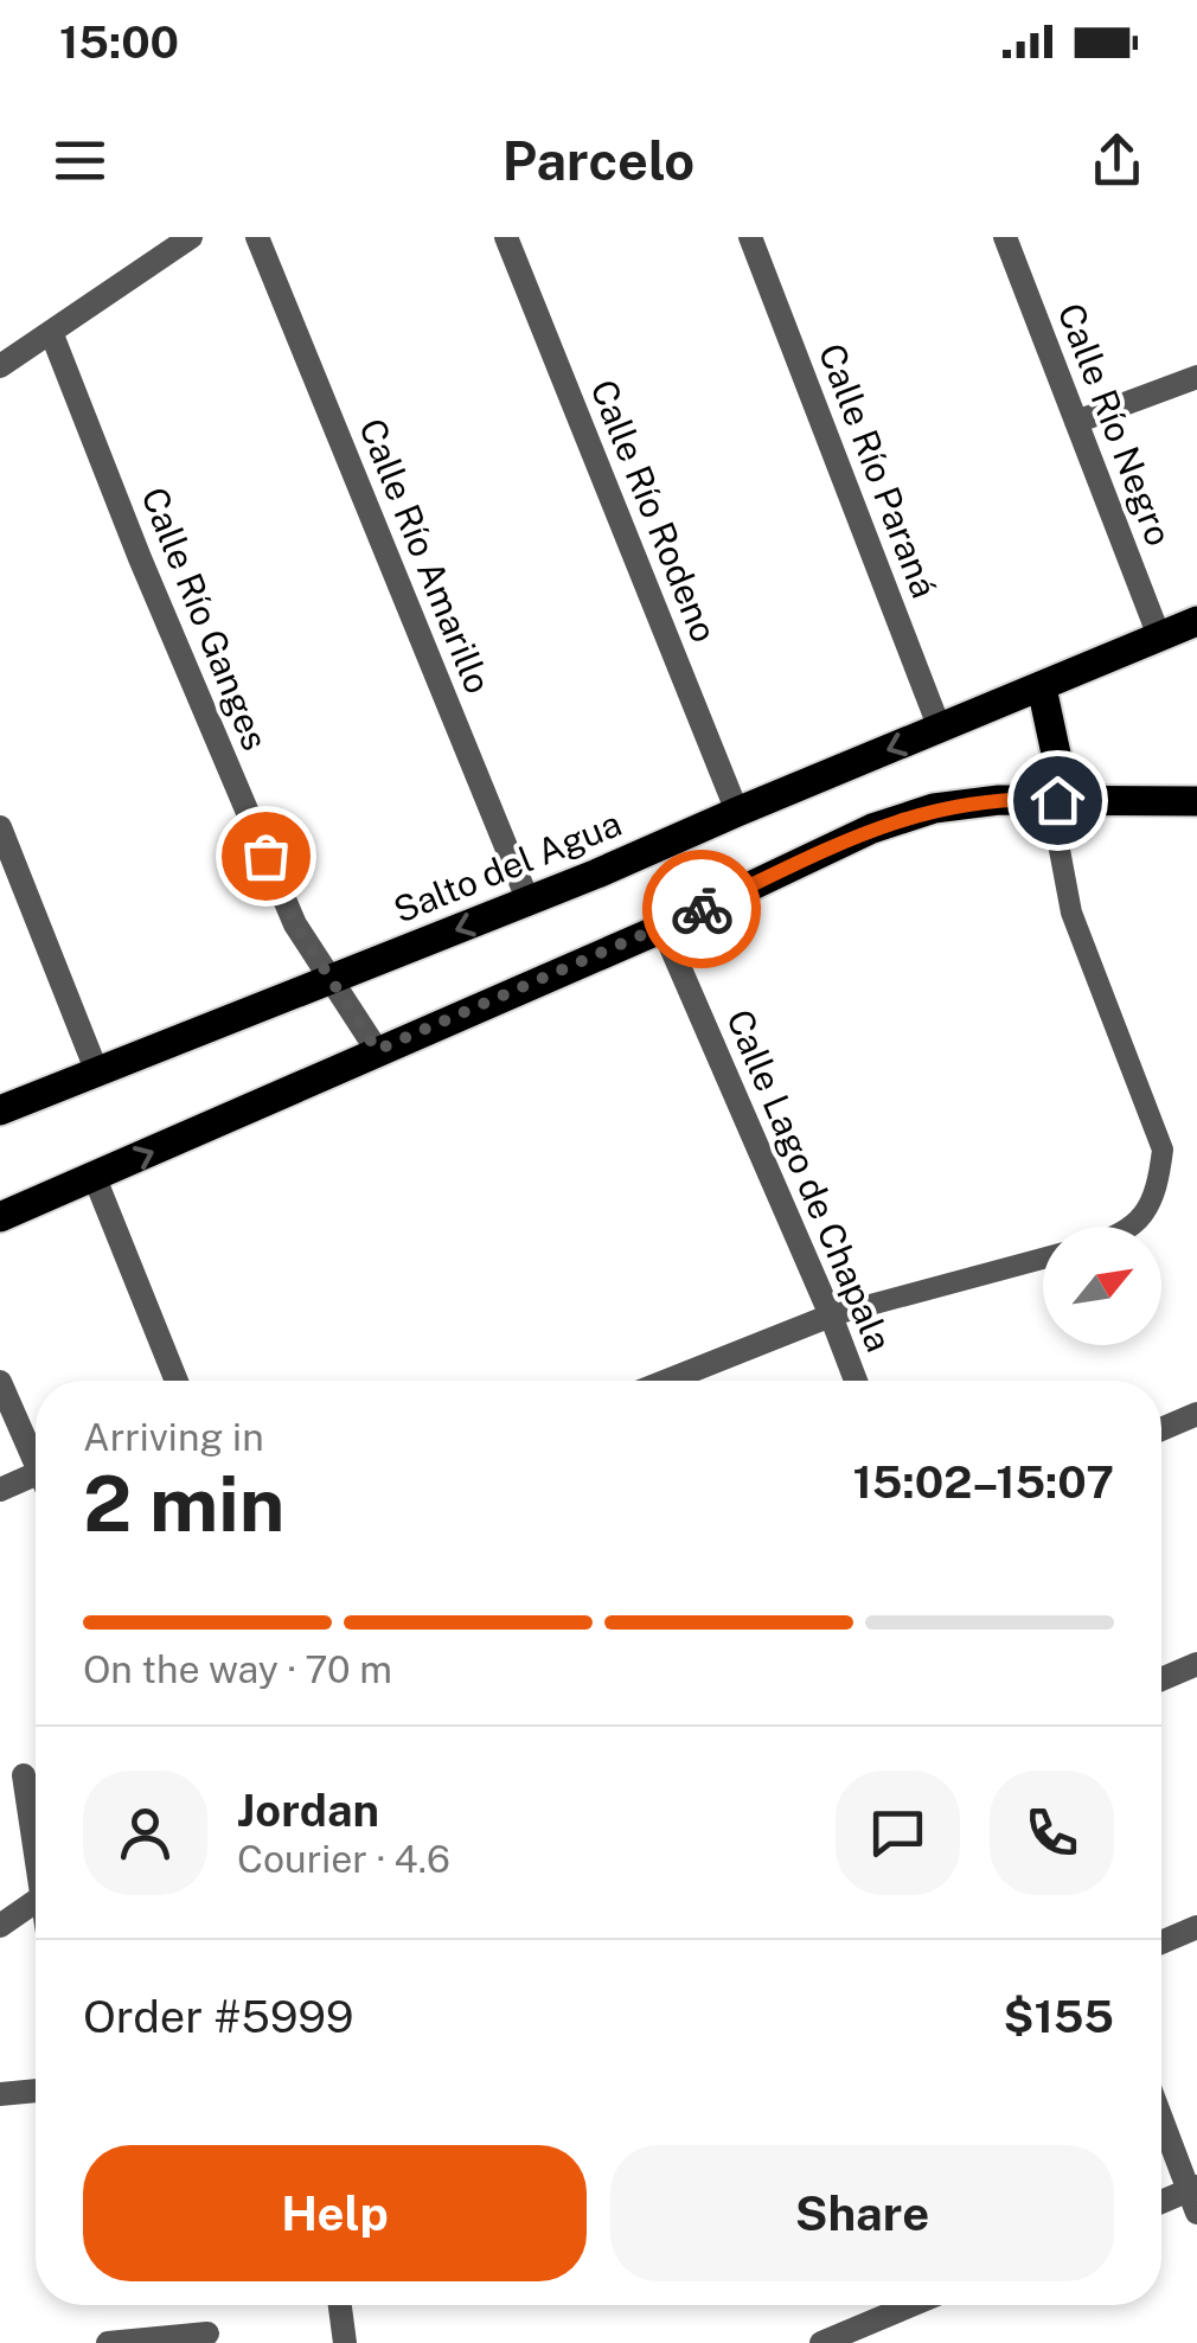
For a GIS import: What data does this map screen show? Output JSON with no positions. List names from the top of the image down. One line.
{"streets":{"main road":["Salto del Agua"],"street":["Calle Río Negro","Calle Río Paraná","Calle Río Rodeno","Calle Río Amarillo","Calle Río Ganges","Calle Lago de Chapala"]},"crossings":[["Calle Río Negro","Salto del Agua"],["Calle Río Paraná","Salto del Agua"],["Calle Río Rodeno","Salto del Agua"],["Calle Río Amarillo","Salto del Agua"],["Calle Río Ganges","Salto del Agua"]],"north":"top right","page":{"status":"15:00","header":"Parcelo","heading":["2 min","Arriving in","15:02–15:07"],"panel":["Jordan","Courier · 4.6","Order #5999","$155"],"bar":"On the way · 70 m","buttons":["Help","Share"]}}
